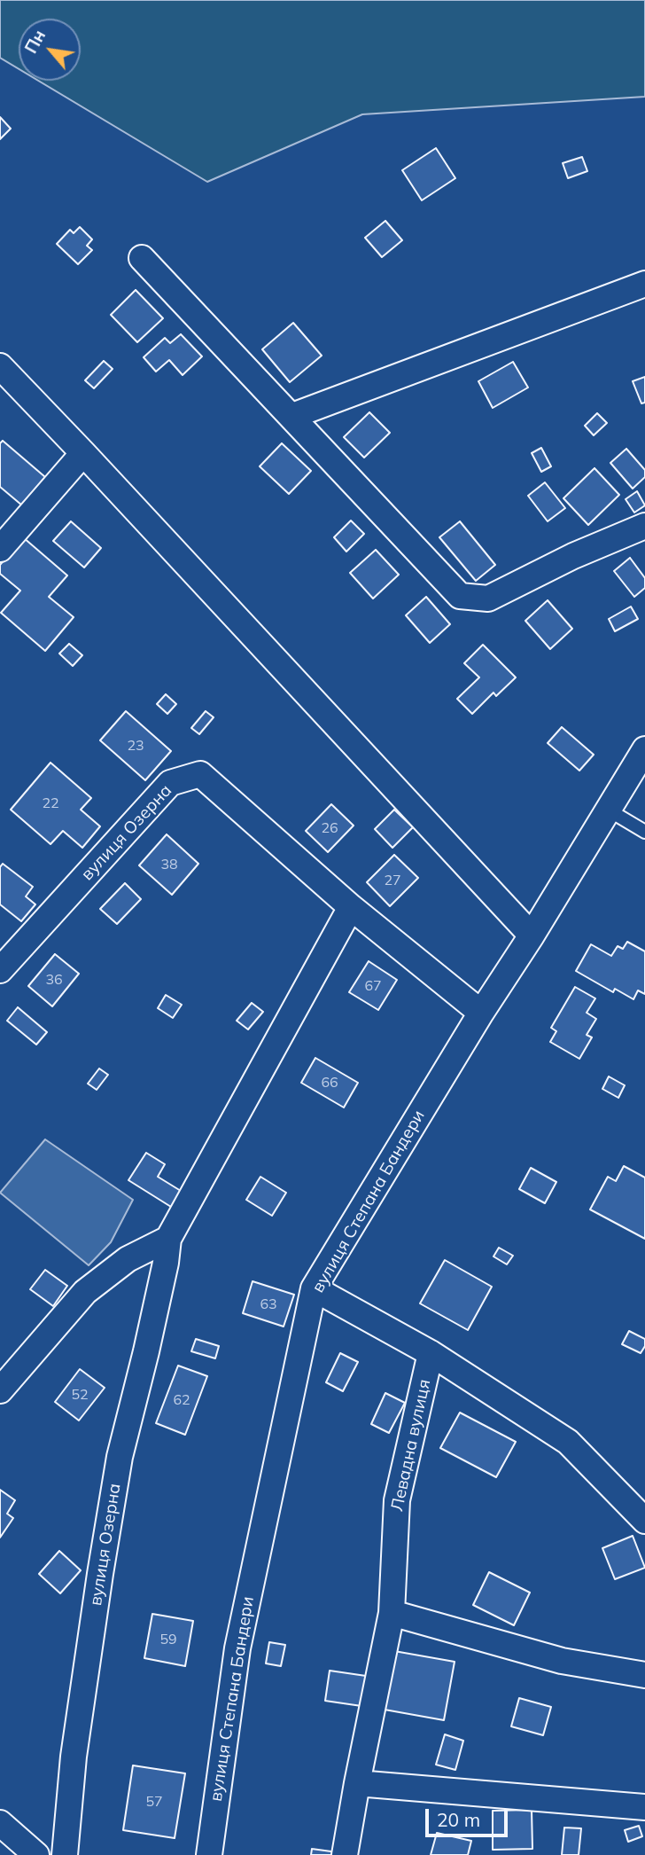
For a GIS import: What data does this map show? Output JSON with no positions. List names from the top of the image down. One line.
{"streets":{"street":["вулиця Озерна","вулиця Степана Бандери","Левадна вулиця"]},"crossings":[["вулиця Озерна","вулиця Степана Бандери"]],"house_numbers":["23","22","26","38","27","36","67","66","63","52","62","59","57"],"scale_bar":"20 m","north":"top left"}
